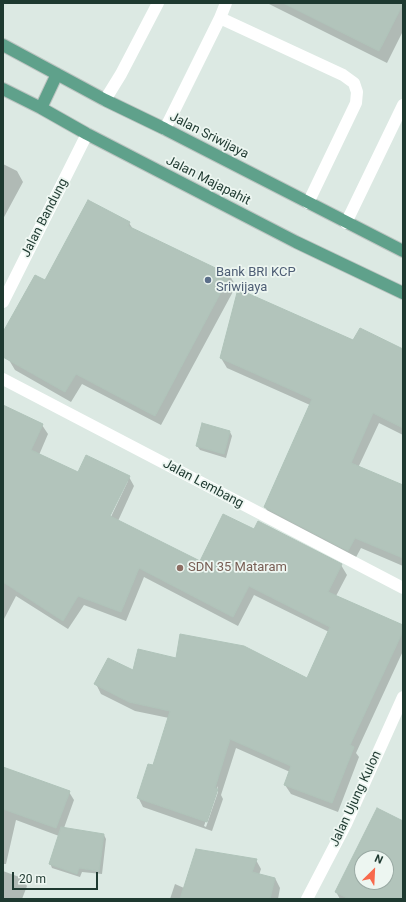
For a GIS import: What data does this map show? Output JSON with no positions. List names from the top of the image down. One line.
{"streets":{"main road":["Jalan Sriwijaya","Jalan Majapahit"],"street":["Jalan Bandung","Jalan Lembang","Jalan Ujung Kulon"]},"crossings":[["Jalan Majapahit","Jalan Bandung"]],"places":["Bank BRI KCP Sriwijaya","SDN 35 Mataram"],"scale_bar":"20 m","north":"top right"}
